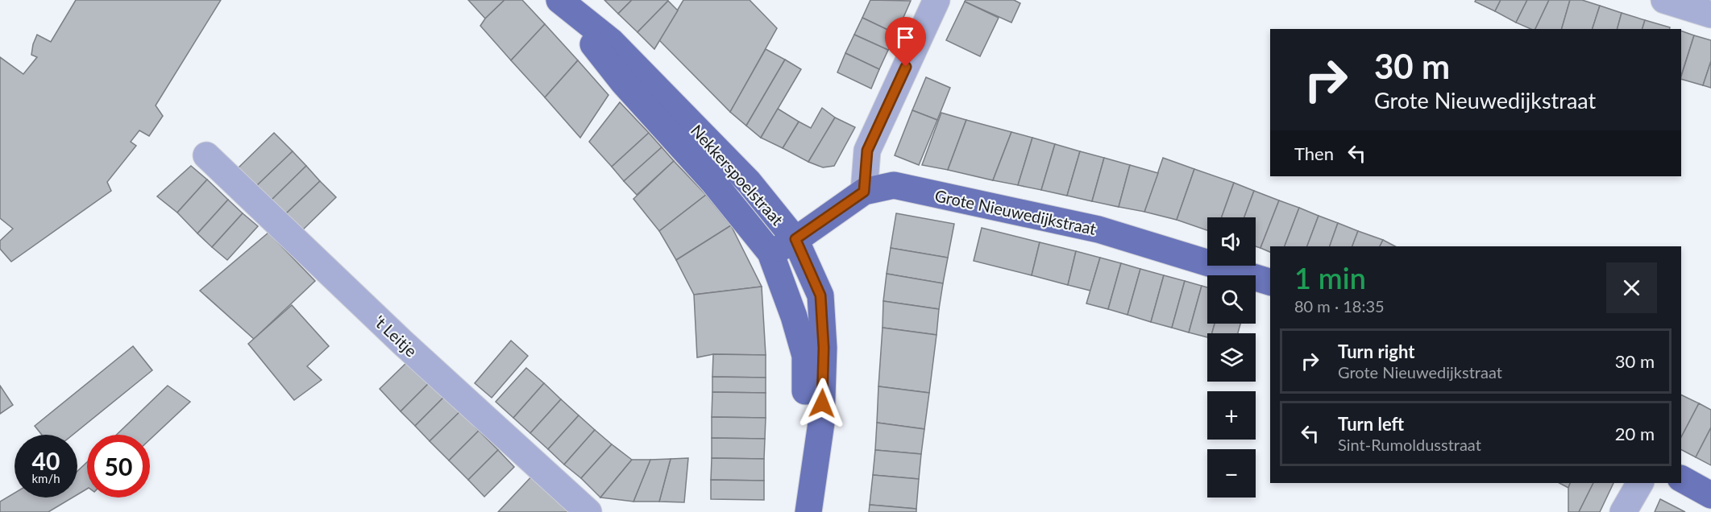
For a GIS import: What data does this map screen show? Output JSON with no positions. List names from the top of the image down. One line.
{"streets":{"main road":["Nekkerspoelstraat","Grote Nieuwedijkstraat"],"street":["'t Leitje"]},"crossings":[["Nekkerspoelstraat","Grote Nieuwedijkstraat"]],"page":{"turn":["30 m","Grote Nieuwedijkstraat"],"then":"Then","map_buttons":["+","−"],"heading":["1 min","80 m · 18:35"],"list":[{"name":"Turn right","note":"Grote Nieuwedijkstraat","value":"30 m"},{"name":"Turn left","note":"Sint-Rumoldusstraat","value":"20 m"}],"speed":"40 km/h","limit":"50"}}
